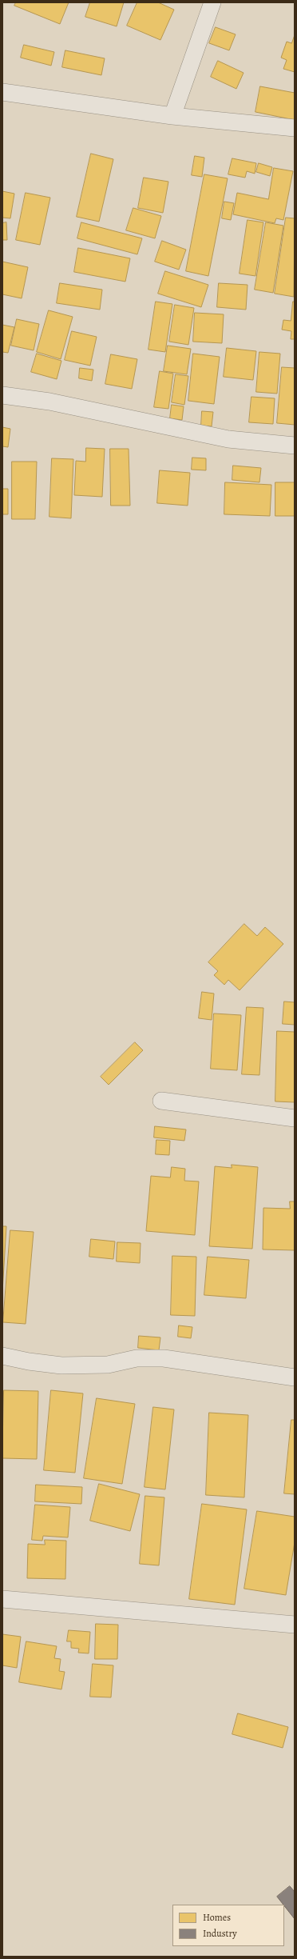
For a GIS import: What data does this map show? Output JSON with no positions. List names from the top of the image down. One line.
{"legend":["Homes","Industry"]}
